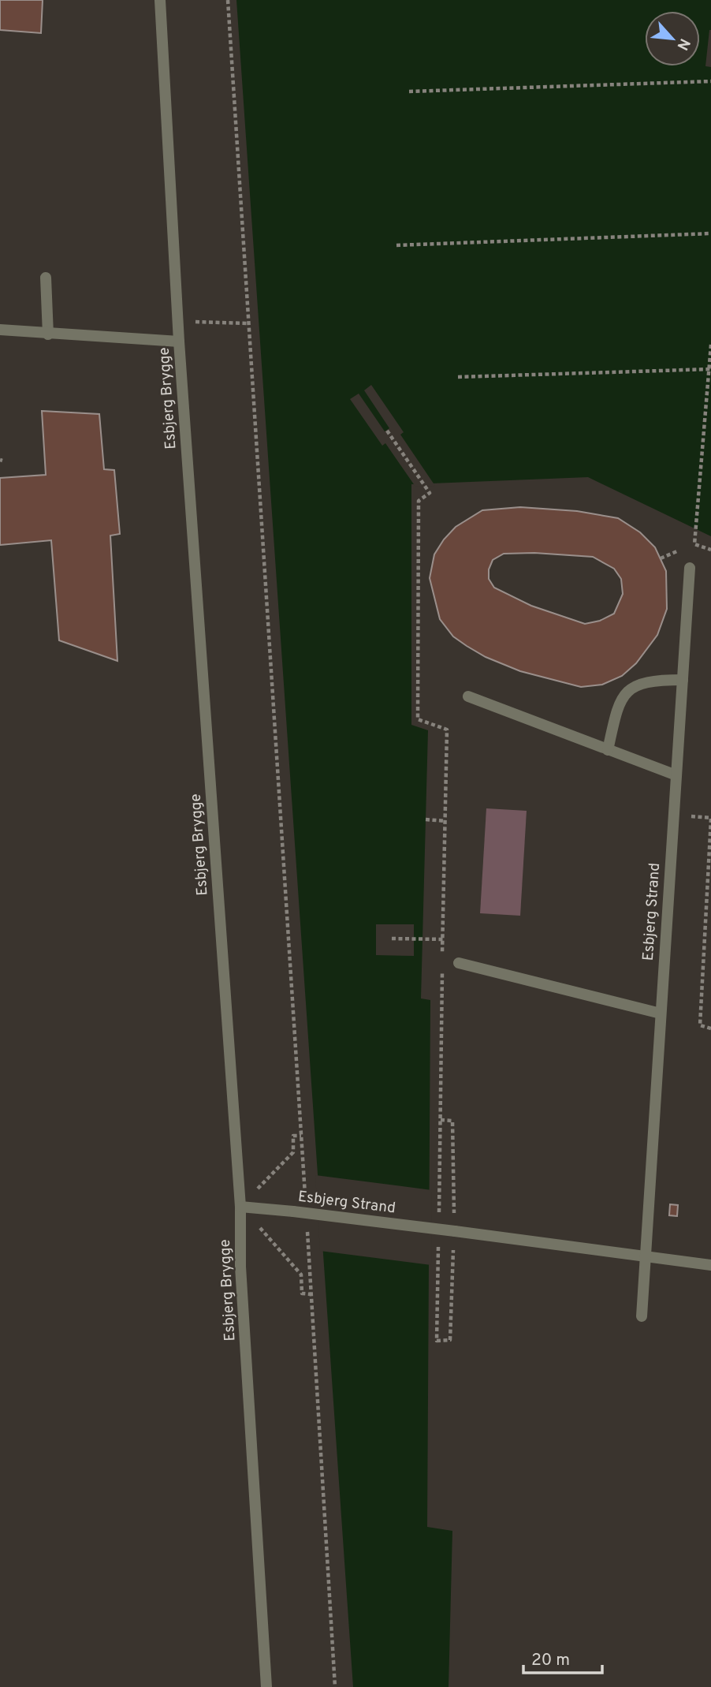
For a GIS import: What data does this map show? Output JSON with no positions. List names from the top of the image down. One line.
{"streets":{"street":["Esbjerg Brygge","Esbjerg Strand"]},"crossings":[["Esbjerg Brygge","Esbjerg Strand"]],"scale_bar":"20 m","north":"bottom right"}
